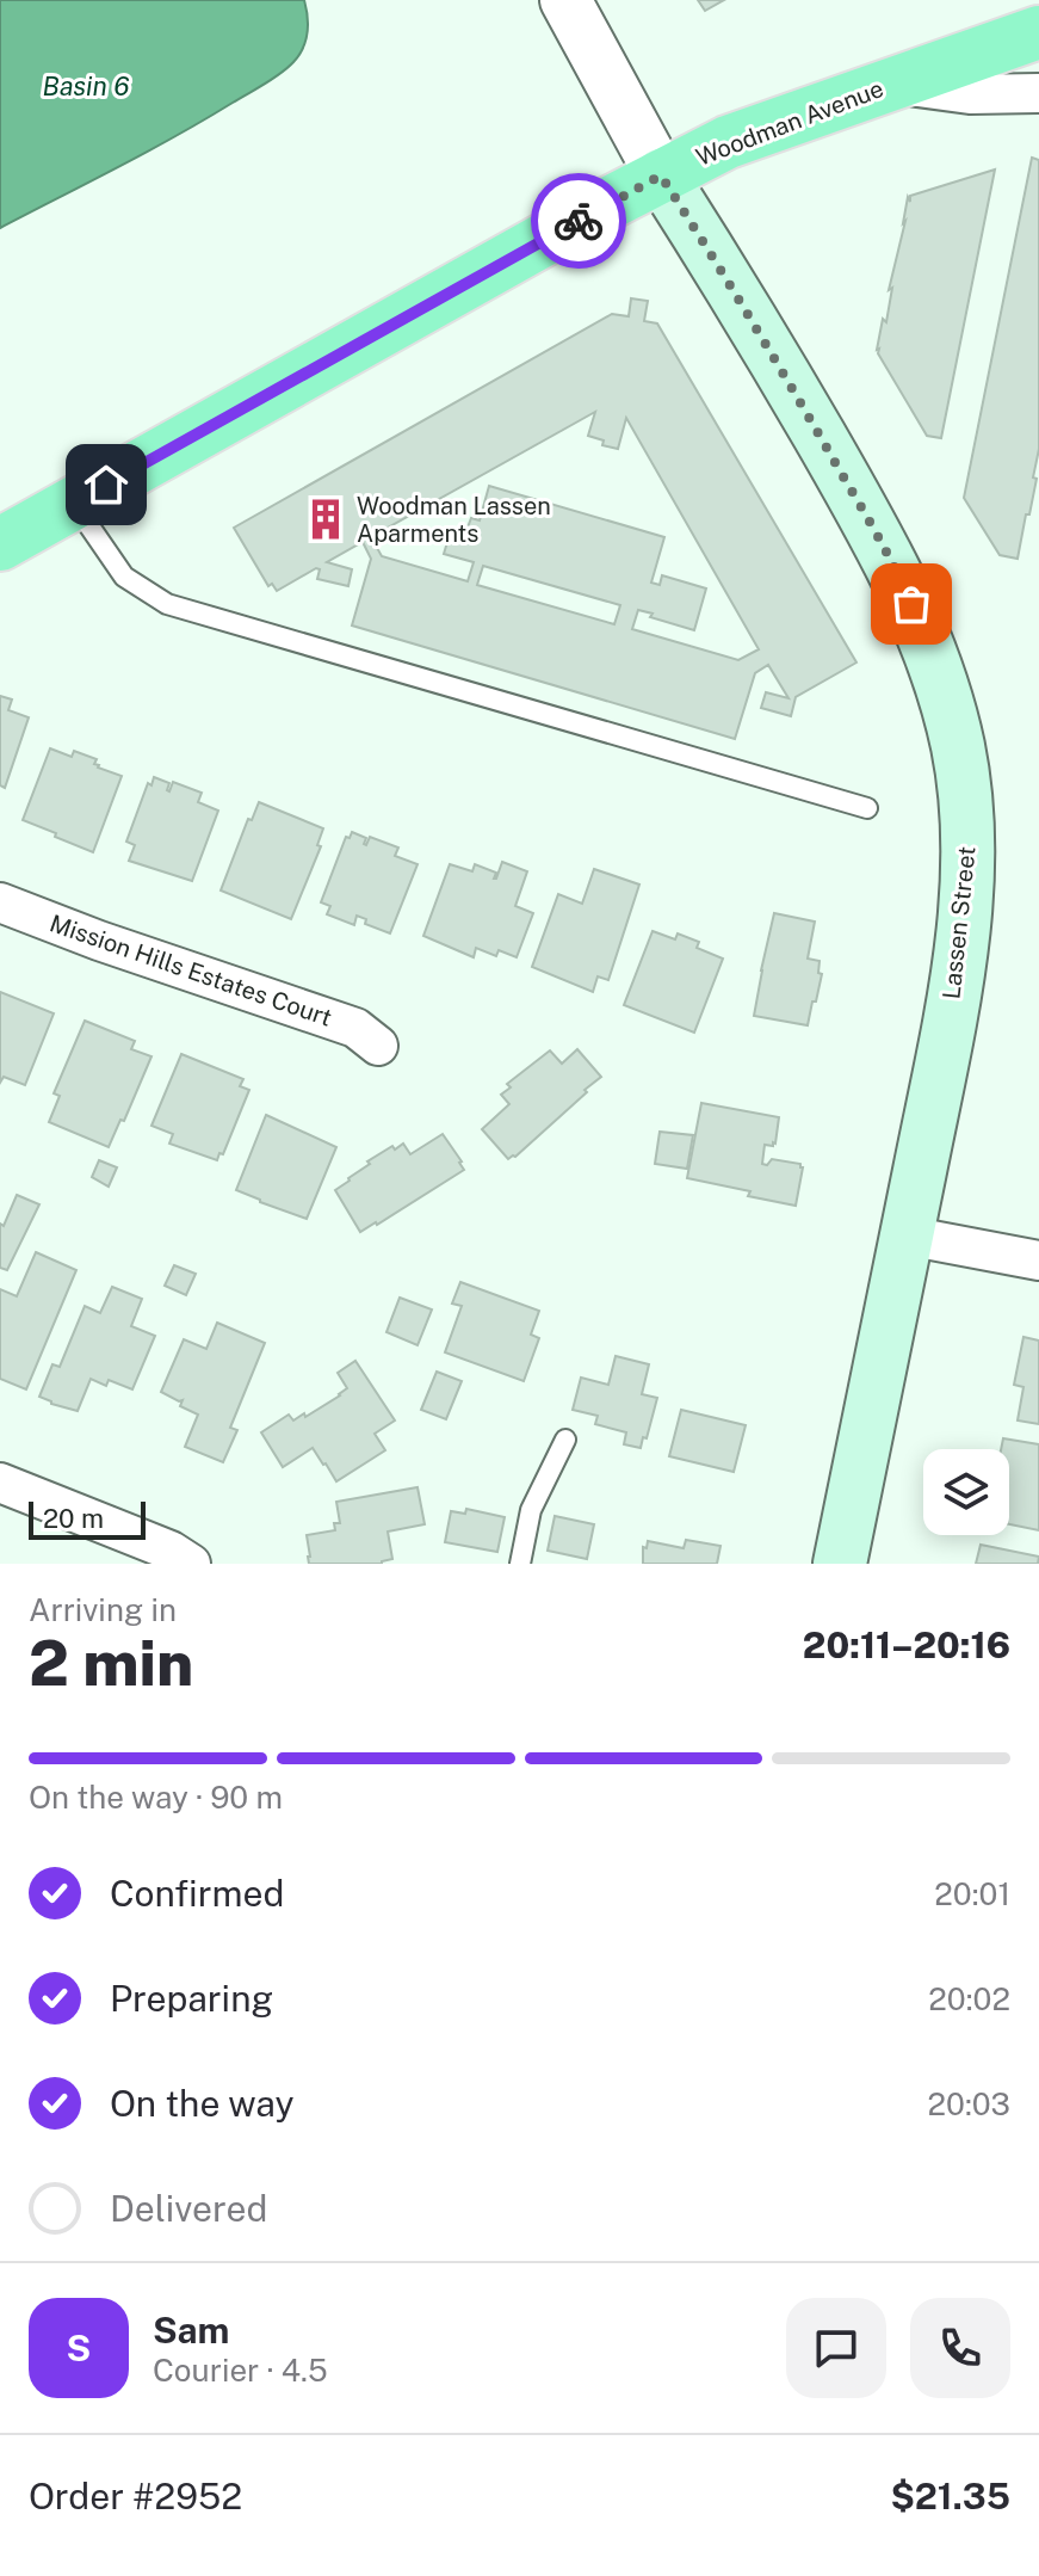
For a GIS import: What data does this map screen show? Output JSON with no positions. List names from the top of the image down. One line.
{"streets":{"main road":["Woodman Avenue","Lassen Street"],"street":["Mission Hills Estates Court"]},"crossings":[["Woodman Avenue","Lassen Street"]],"water":["Basin 6"],"places":{"building":["Woodman Lassen Aparments"]},"scale_bar":"20 m","page":{"scale":"20 m","heading":["2 min","Arriving in","20:11–20:16"],"panel":["Sam","Courier · 4.5","Order #2952","$21.35"],"bar":"On the way · 90 m","list":[["Confirmed","20:01"],["Preparing","20:02"],["On the way","20:03"],"Delivered"],"round":"S"}}
